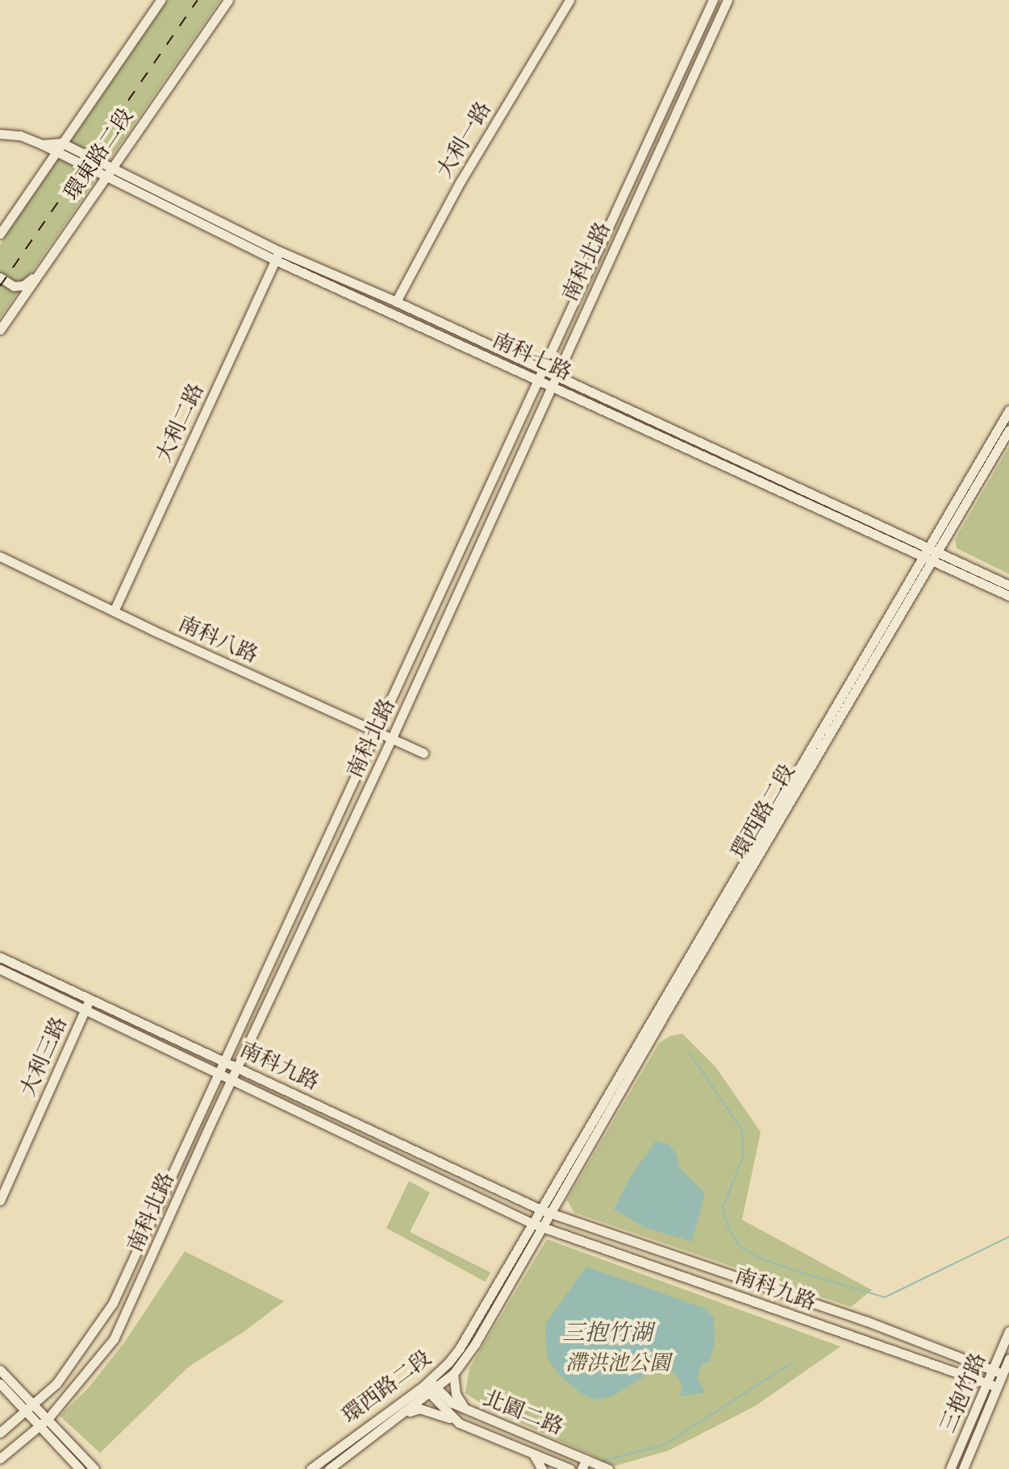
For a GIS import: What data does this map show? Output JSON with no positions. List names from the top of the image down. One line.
{"streets":{"street":["大利一路","環東路二段","南科北路","南科七路","大利二路","南科八路","環西路二段","大利三路","南科九路","三抱竹路","北園二路"]},"crossings":[["大利一路","南科七路"],["環東路二段","南科七路"],["南科北路","南科七路"],["南科北路","南科八路"],["南科北路","南科九路"],["南科七路","大利二路"],["南科七路","環西路二段"],["大利二路","南科八路"],["環西路二段","南科九路"],["環西路二段","北園二路"],["大利三路","南科九路"],["南科九路","三抱竹路"]],"water":["三抱竹湖"],"parks":["滯洪池公園"]}
